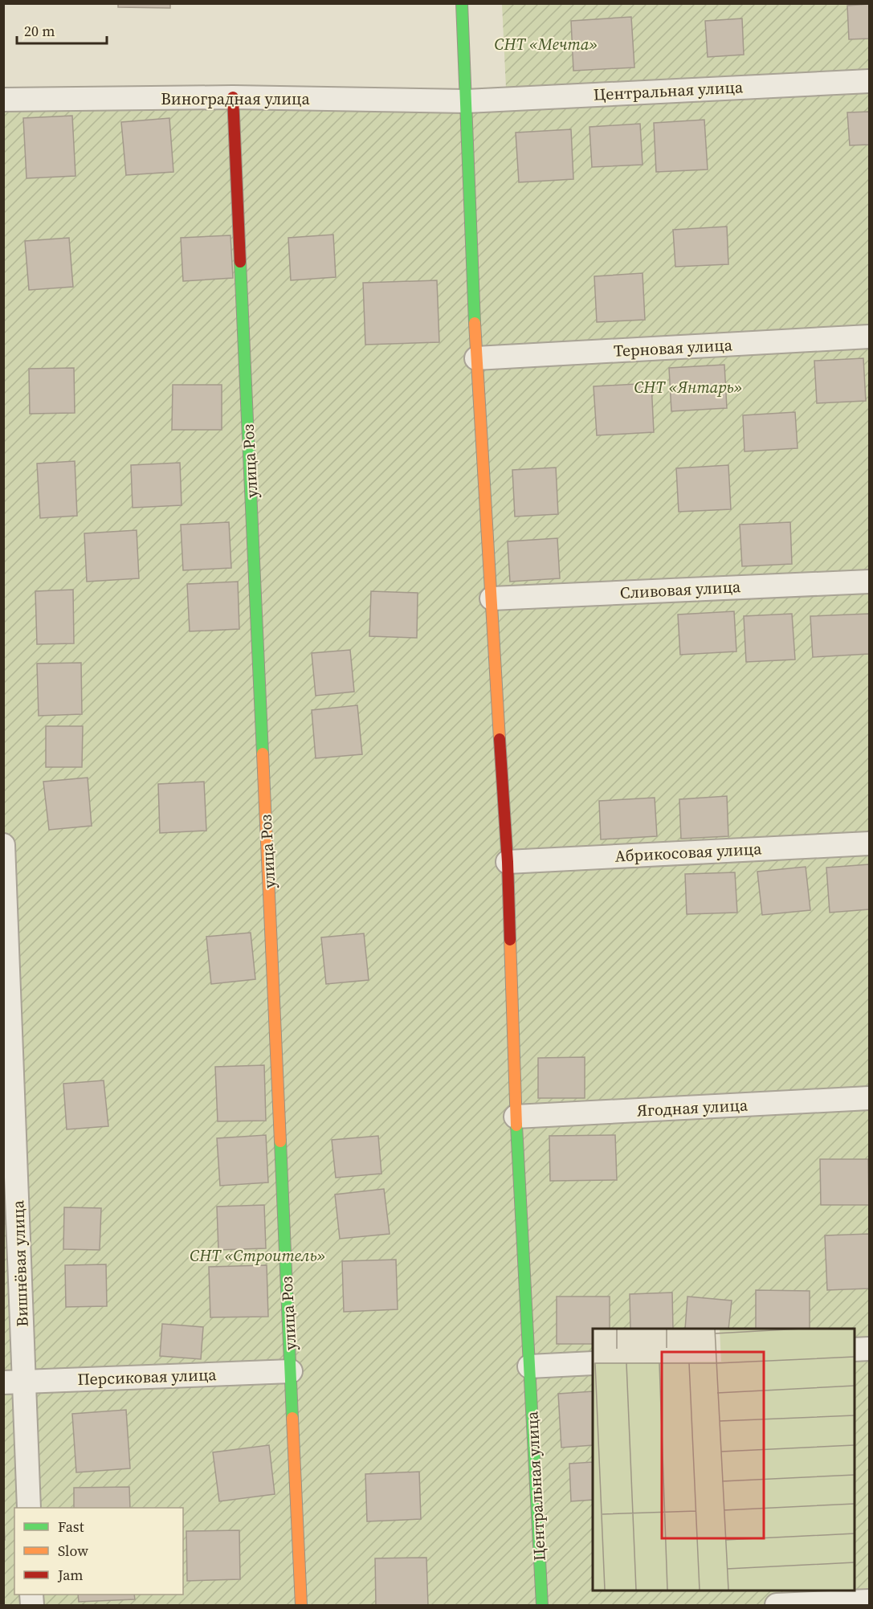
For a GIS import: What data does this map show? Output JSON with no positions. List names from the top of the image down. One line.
{"streets":{"street":["Центральная улица","Виноградная улица","Терновая улица","улица Роз","Сливовая улица","Абрикосовая улица","Ягодная улица","Вишнёвая улица","Персиковая улица"]},"crossings":[["Центральная улица","Виноградная улица"],["Центральная улица","Терновая улица"],["Центральная улица","Сливовая улица"],["Центральная улица","Абрикосовая улица"],["Центральная улица","Ягодная улица"],["Виноградная улица","улица Роз"],["улица Роз","Персиковая улица"],["Вишнёвая улица","Персиковая улица"]],"parks":["СНТ «Мечта»","СНТ «Янтарь»","СНТ «Строитель»"],"legend":["Fast","Slow","Jam"],"scale_bar":"20 m"}
